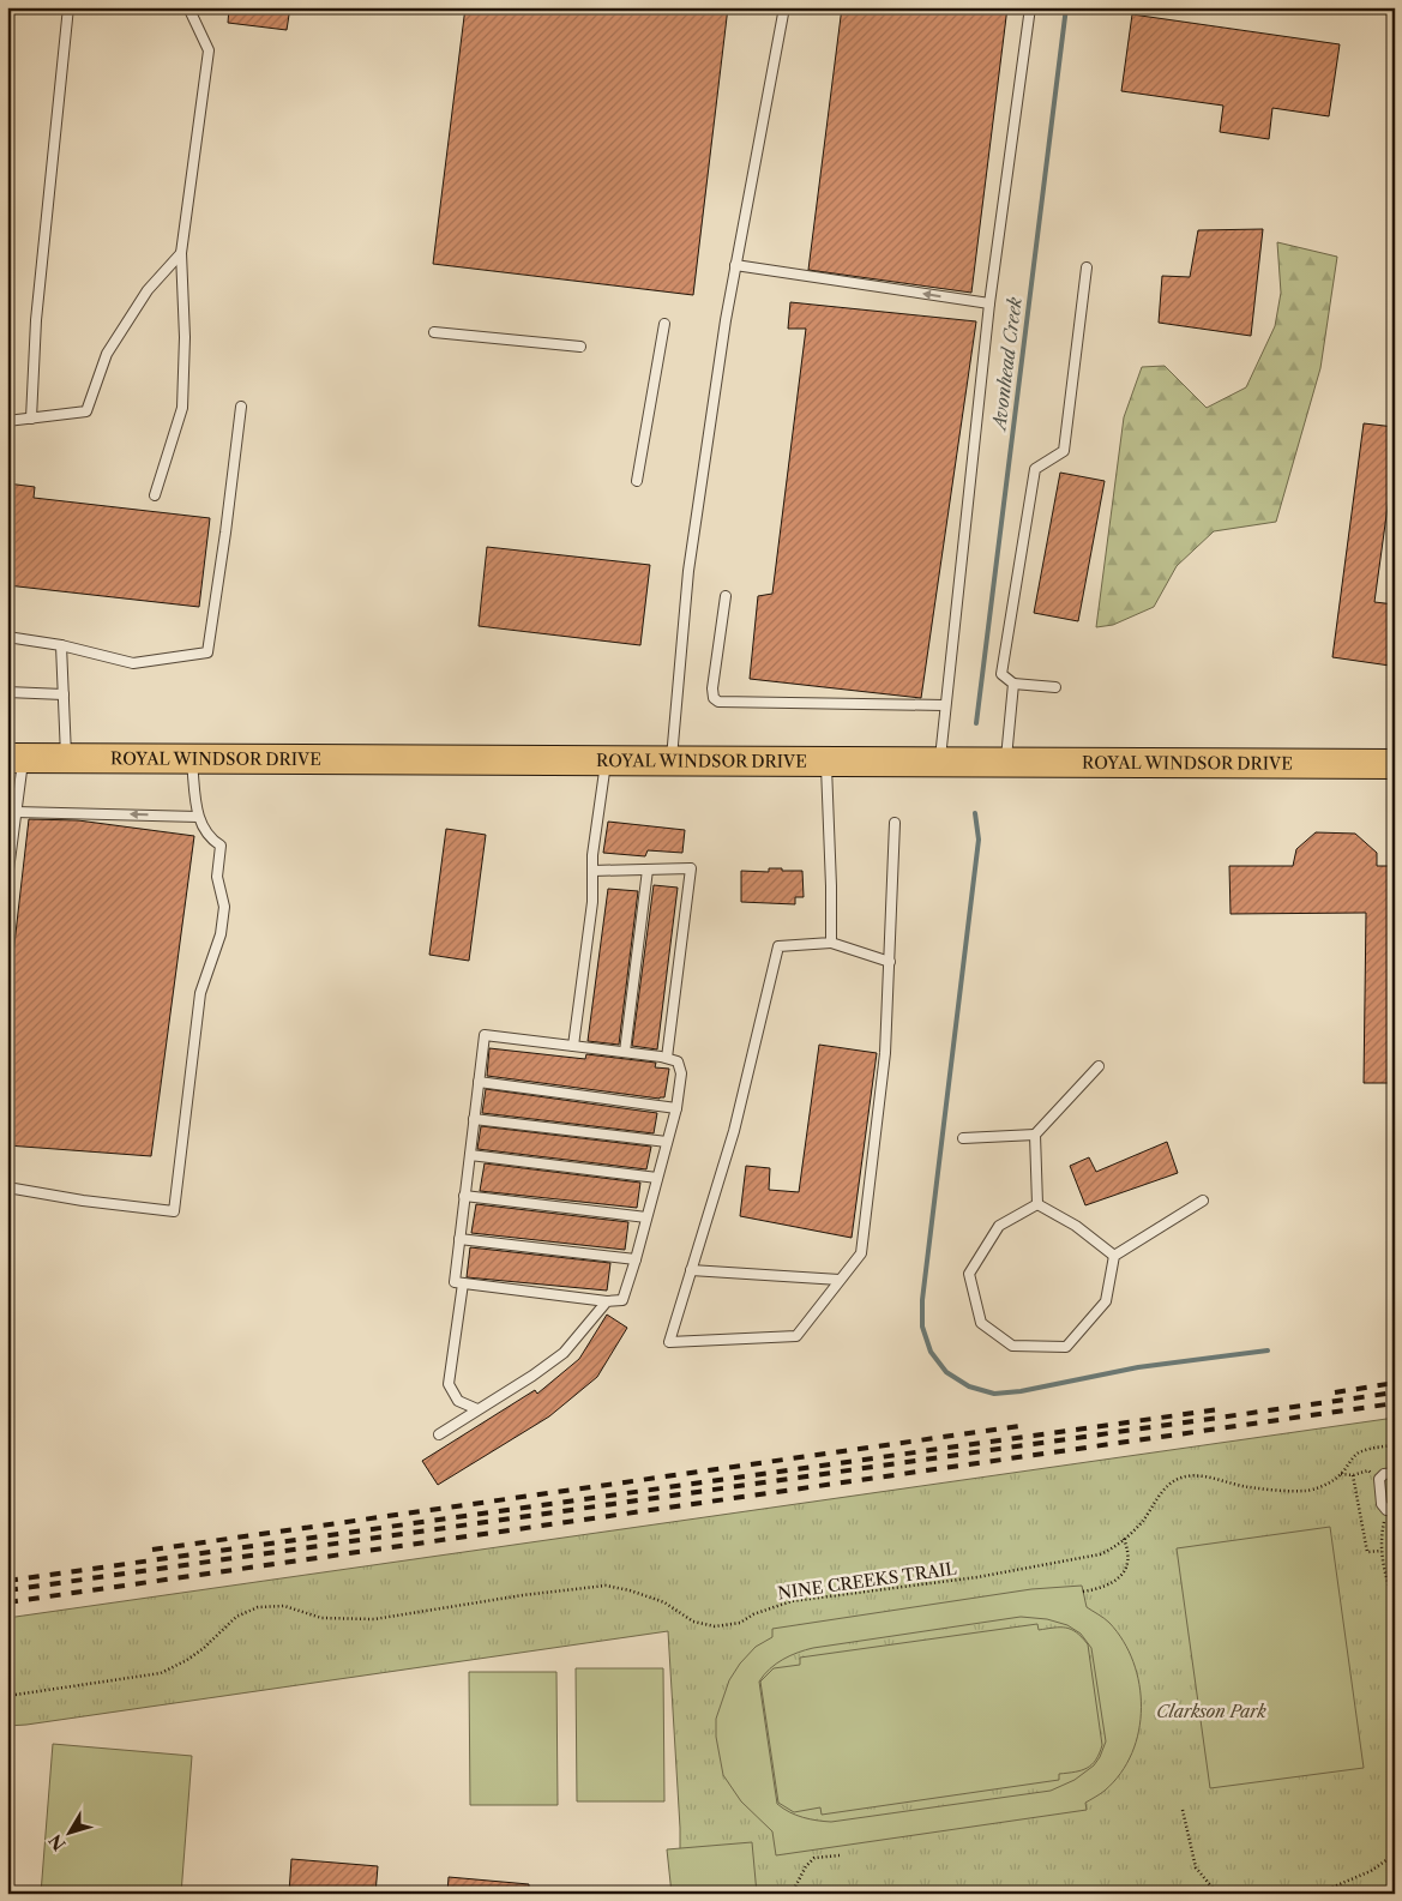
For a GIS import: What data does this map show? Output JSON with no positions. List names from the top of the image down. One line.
{"streets":{"main road":["ROYAL WINDSOR DRIVE"],"path":["NINE CREEKS TRAIL"]},"water":["Avonhead Creek"],"parks":["Clarkson Park"],"north":"bottom left"}
